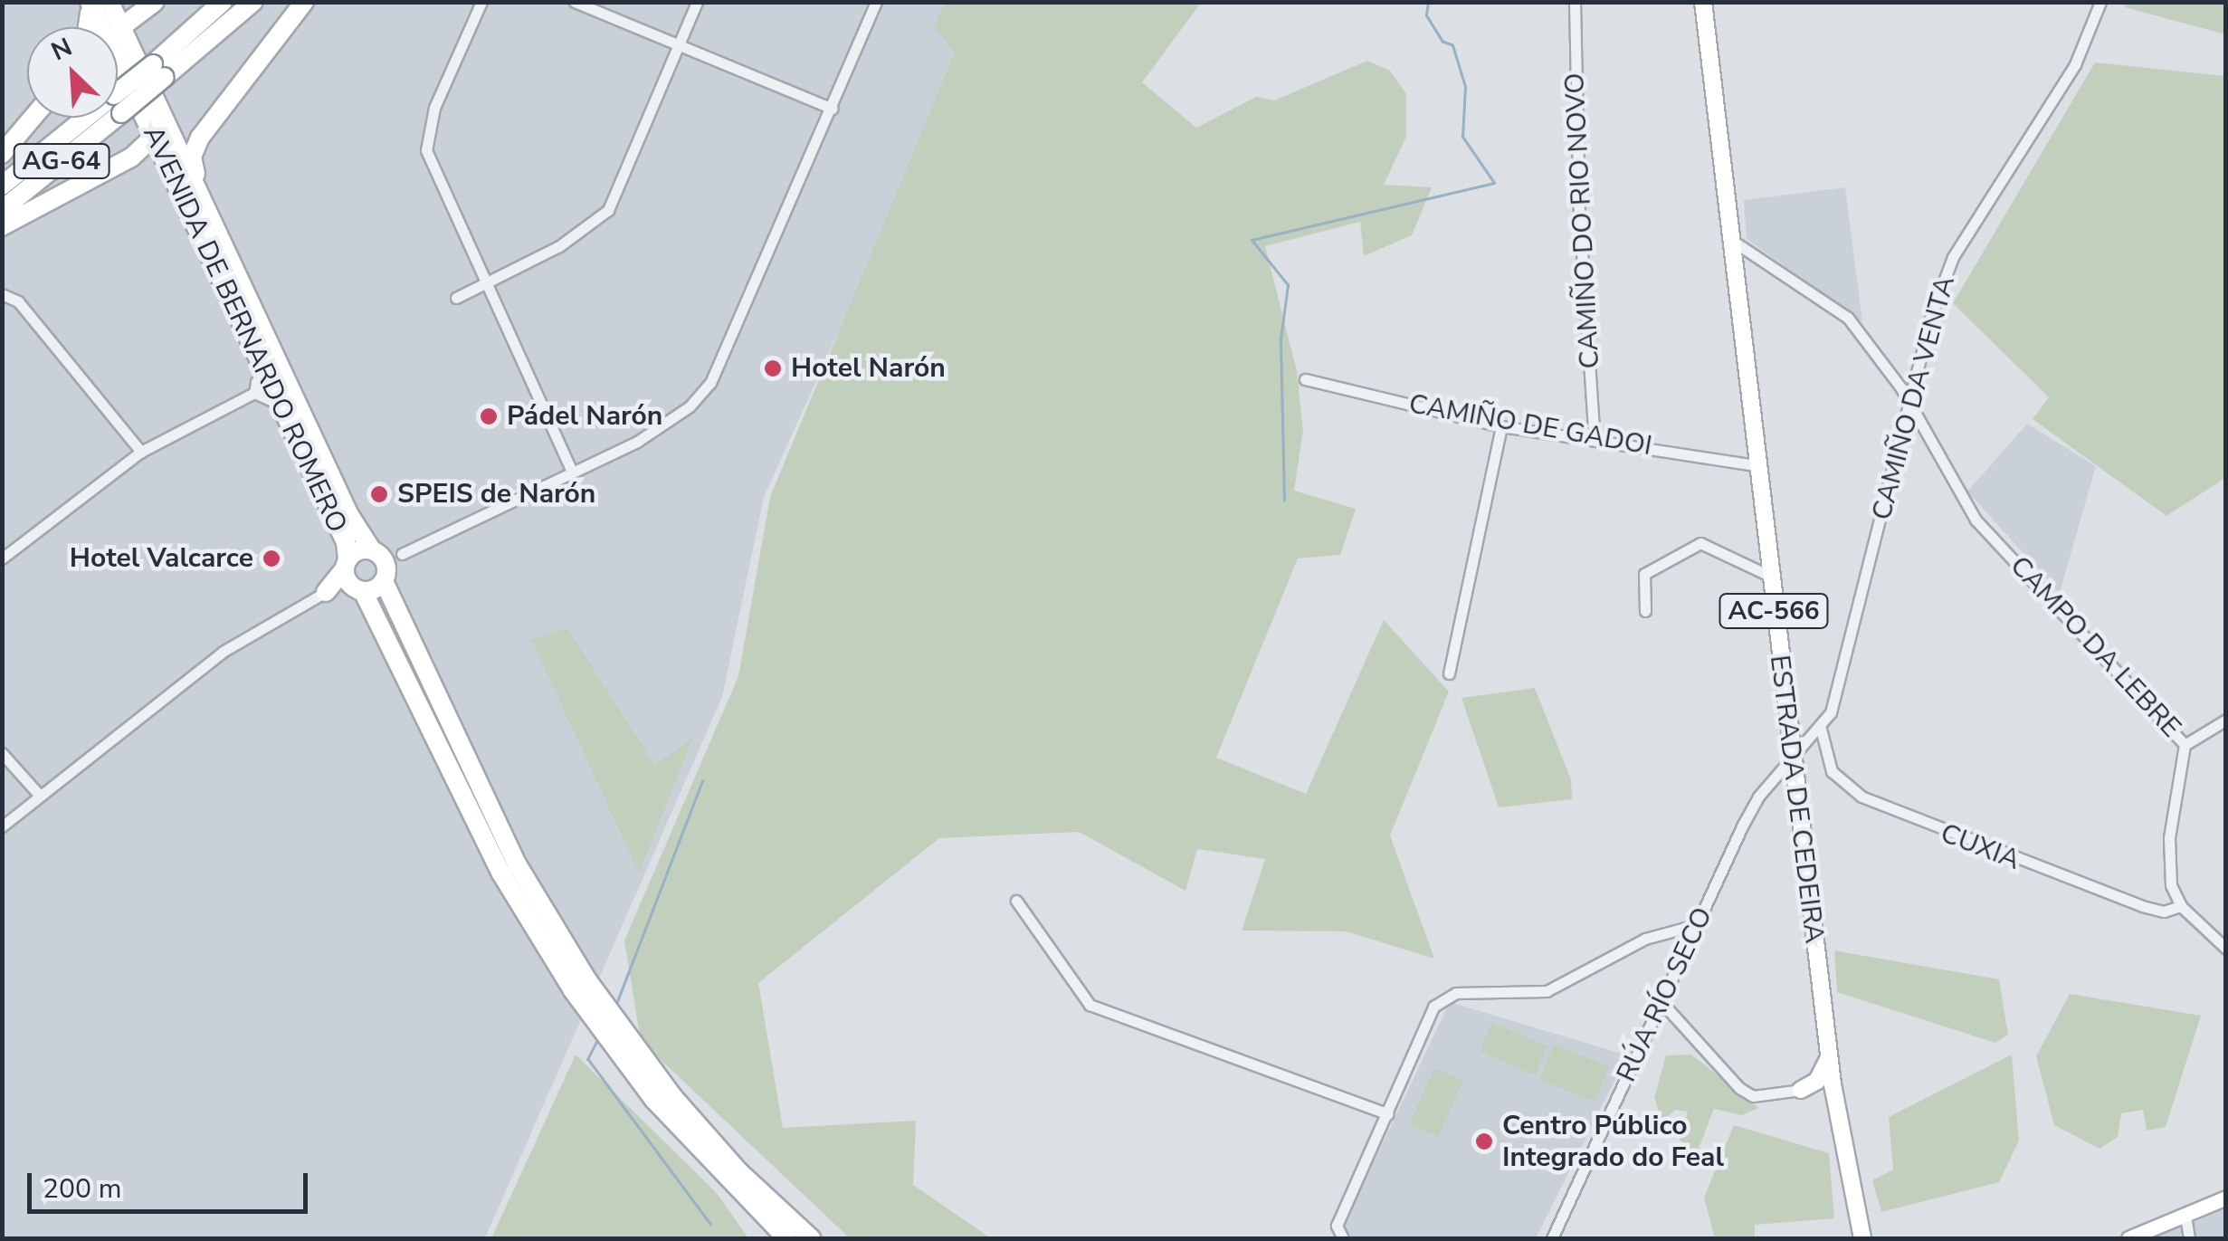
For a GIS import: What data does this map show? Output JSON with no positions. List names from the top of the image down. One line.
{"streets":{"highway":["AG-64","AVENIDA DE BERNARDO ROMERO"],"main road":["AC-566","ESTRADA DE CEDEIRA"],"street":["CAMIÑO DO RIO NOVO","CAMIÑO DA VENTA","CAMIÑO DE GADOI","CAMPO DA LEBRE","CUXIA","RÚA RÍO SECO"]},"crossings":[["AG-64","AVENIDA DE BERNARDO ROMERO"],["CAMIÑO DO RIO NOVO","CAMIÑO DE GADOI"],["CAMIÑO DA VENTA","CAMPO DA LEBRE"],["CAMIÑO DA VENTA","ESTRADA DE CEDEIRA"],["CAMIÑO DA VENTA","CUXIA"],["CAMIÑO DA VENTA","RÚA RÍO SECO"],["CAMIÑO DE GADOI","ESTRADA DE CEDEIRA"],["CAMPO DA LEBRE","ESTRADA DE CEDEIRA"],["CAMPO DA LEBRE","CUXIA"],["ESTRADA DE CEDEIRA","RÚA RÍO SECO"]],"places":["Hotel Narón","Pádel Narón","SPEIS de Narón","Hotel Valcarce","Centro Público Integrado do Feal"],"scale_bar":"200 m","north":"top left"}
